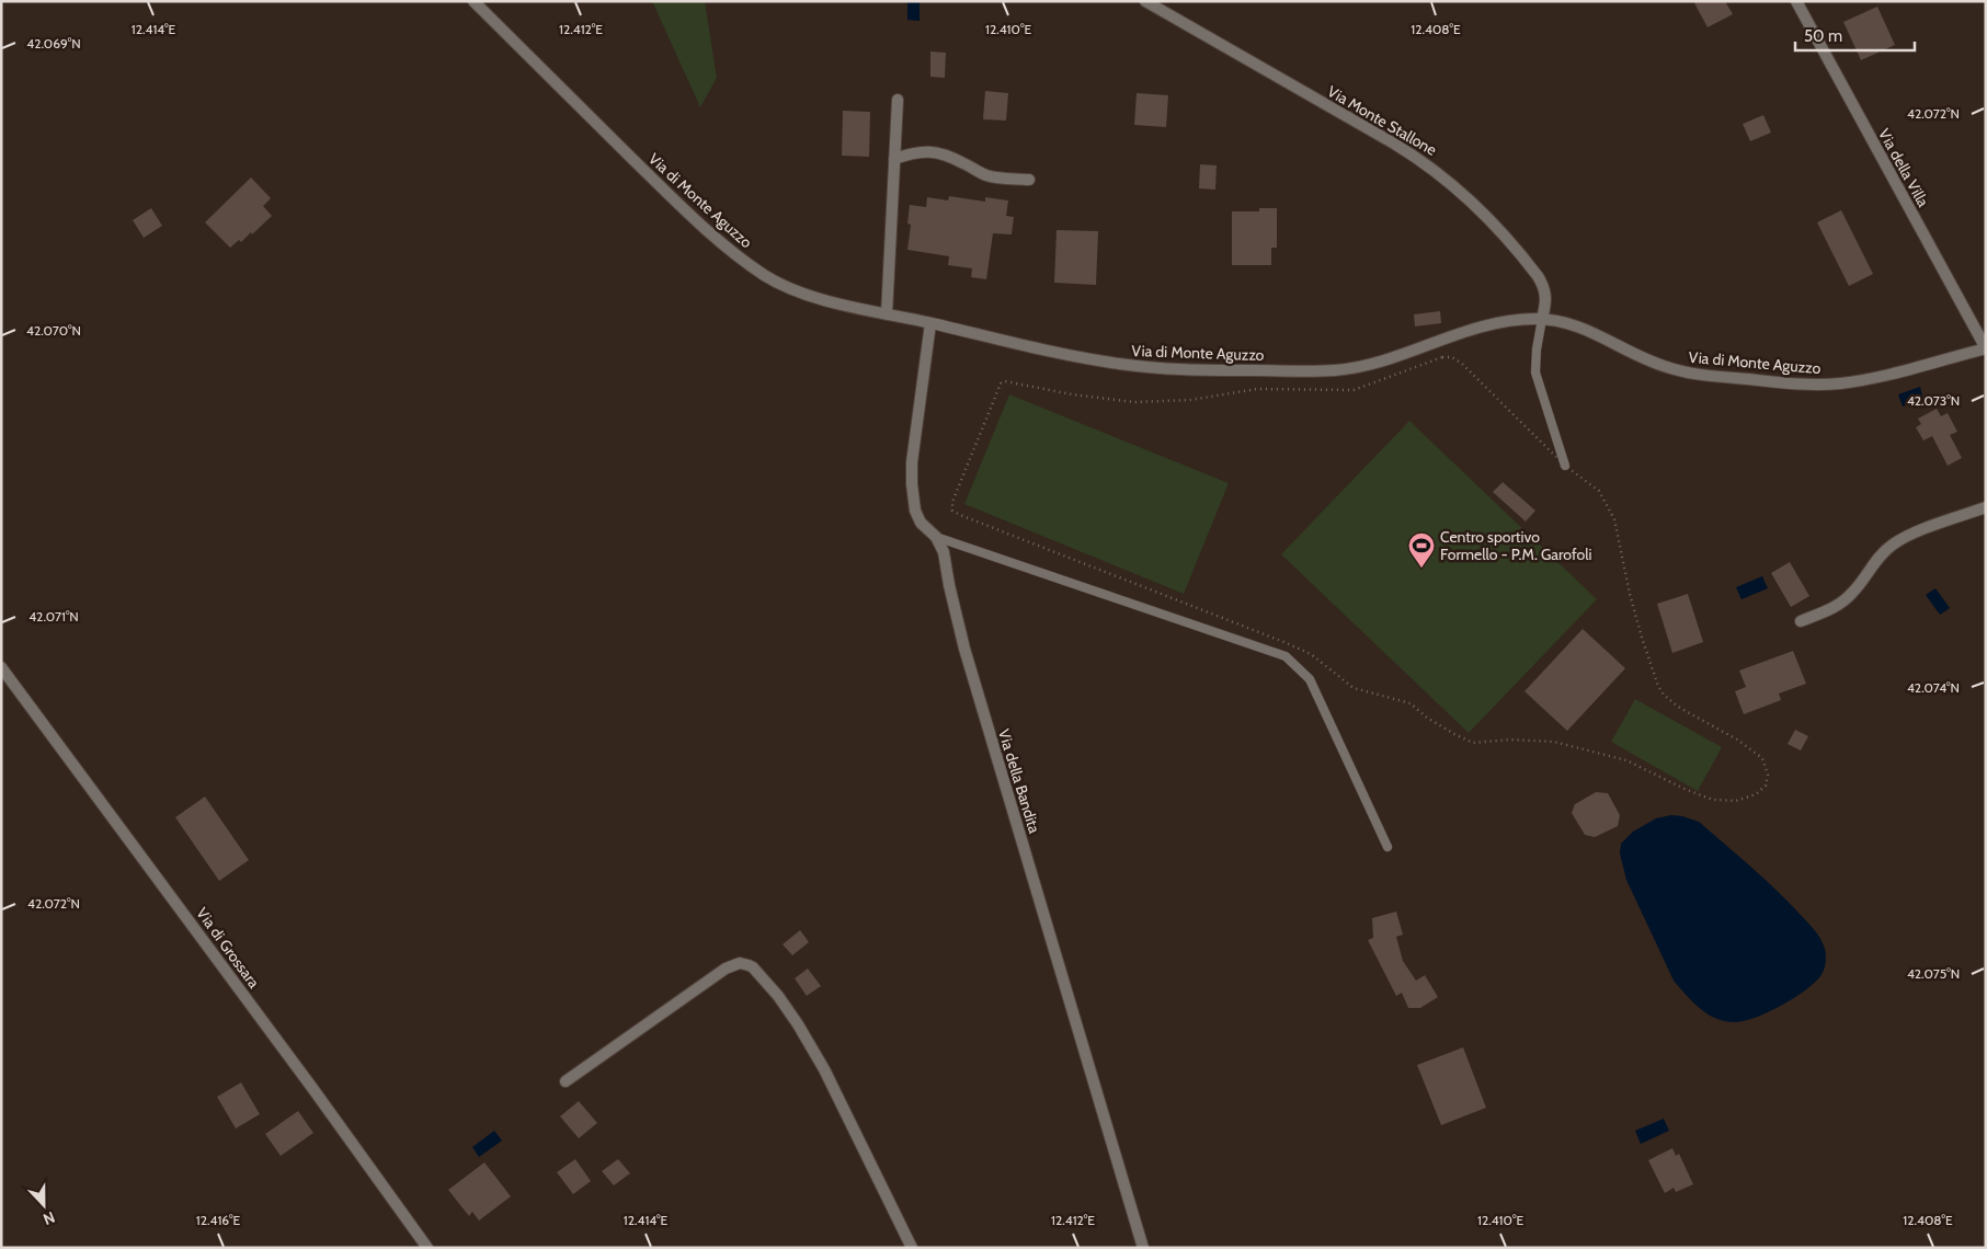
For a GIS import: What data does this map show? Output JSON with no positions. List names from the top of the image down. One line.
{"streets":{"street":["Via Monte Stallone","Via della Villa","Via di Monte Aguzzo","Via della Bandita","Via di Grossara"]},"crossings":[["Via Monte Stallone","Via di Monte Aguzzo"],["Via della Villa","Via di Monte Aguzzo"],["Via di Monte Aguzzo","Via della Bandita"]],"places":{"sports":["Centro sportivo Formello - P.M. Garofoli"]},"scale_bar":"50 m","north":"bottom","coordinates":["12.414°E","12.412°E","12.410°E","12.408°E","42.069°N","42.072°N","42.070°N","42.073°N","42.071°N","42.074°N","42.075°N","12.416°E"]}
